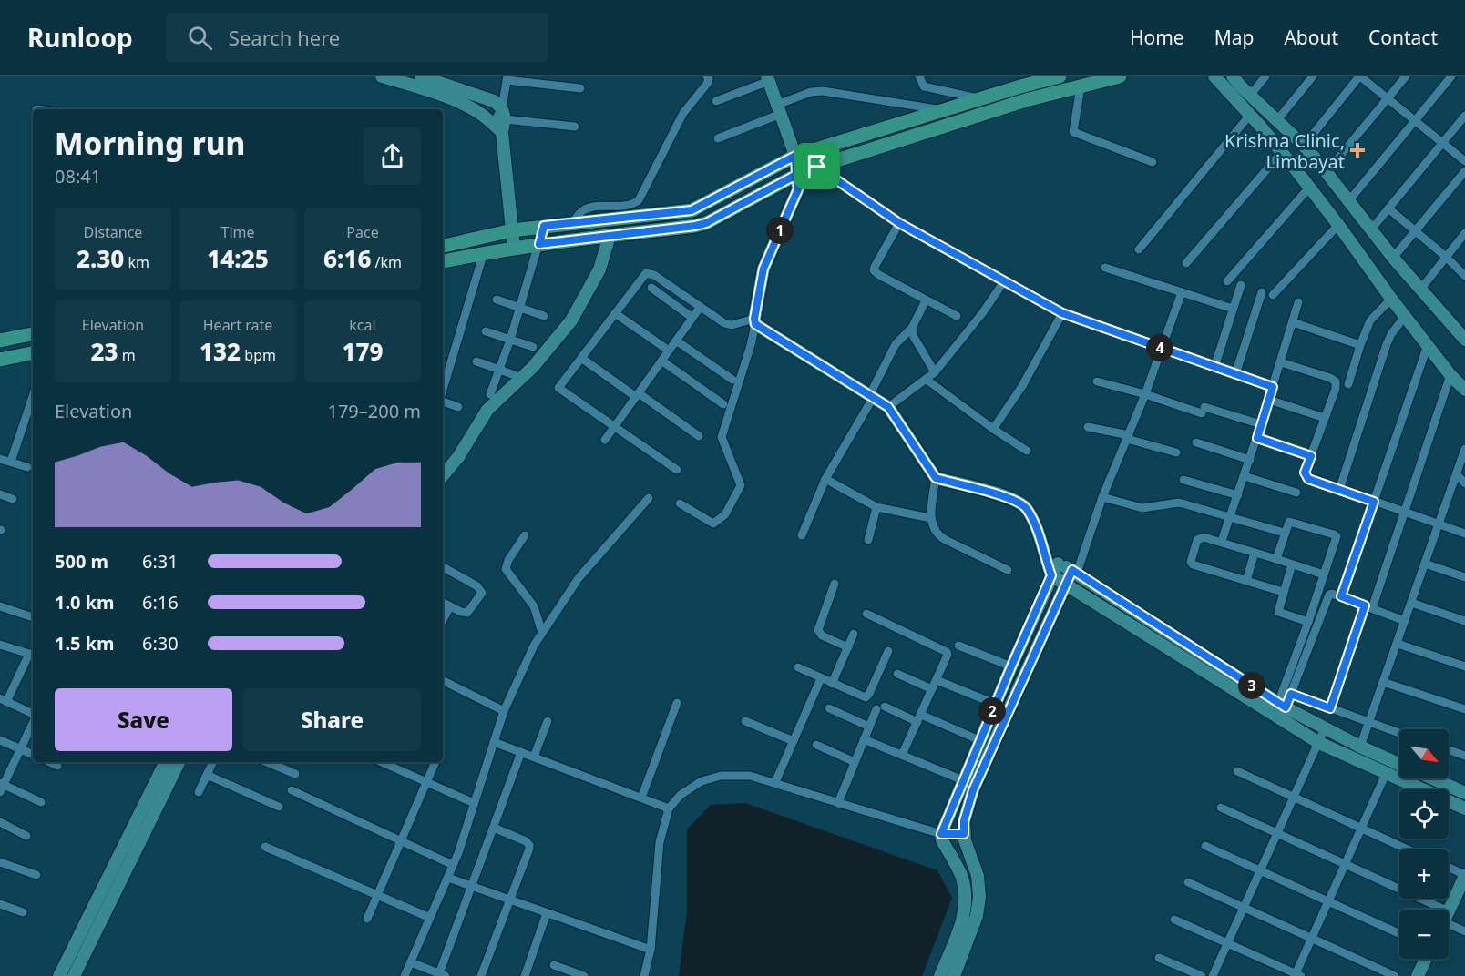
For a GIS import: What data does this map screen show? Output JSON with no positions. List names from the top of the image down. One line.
{"places":{"health":["Krishna Clinic, Limbayat"]},"north":"bottom right","page":{"header":"Runloop","search":"Search here","nav":["Home","Map","About","Contact"],"heading":["Morning run","08:41"],"stats":[["Distance","2.30 km"],["Time","14:25"],["Pace","6:16 /km"],["Elevation","23 m"],["Heart rate","132 bpm"],["kcal","179"]],"pins":["1","4","3","2"],"chart":["Elevation","179–200 m"],"list":[{"name":"500 m","note":"6:31"},{"name":"1.0 km","note":"6:16"},{"name":"1.5 km","note":"6:30"}],"buttons":["Save","Share"],"map_buttons":["+","−"]}}
